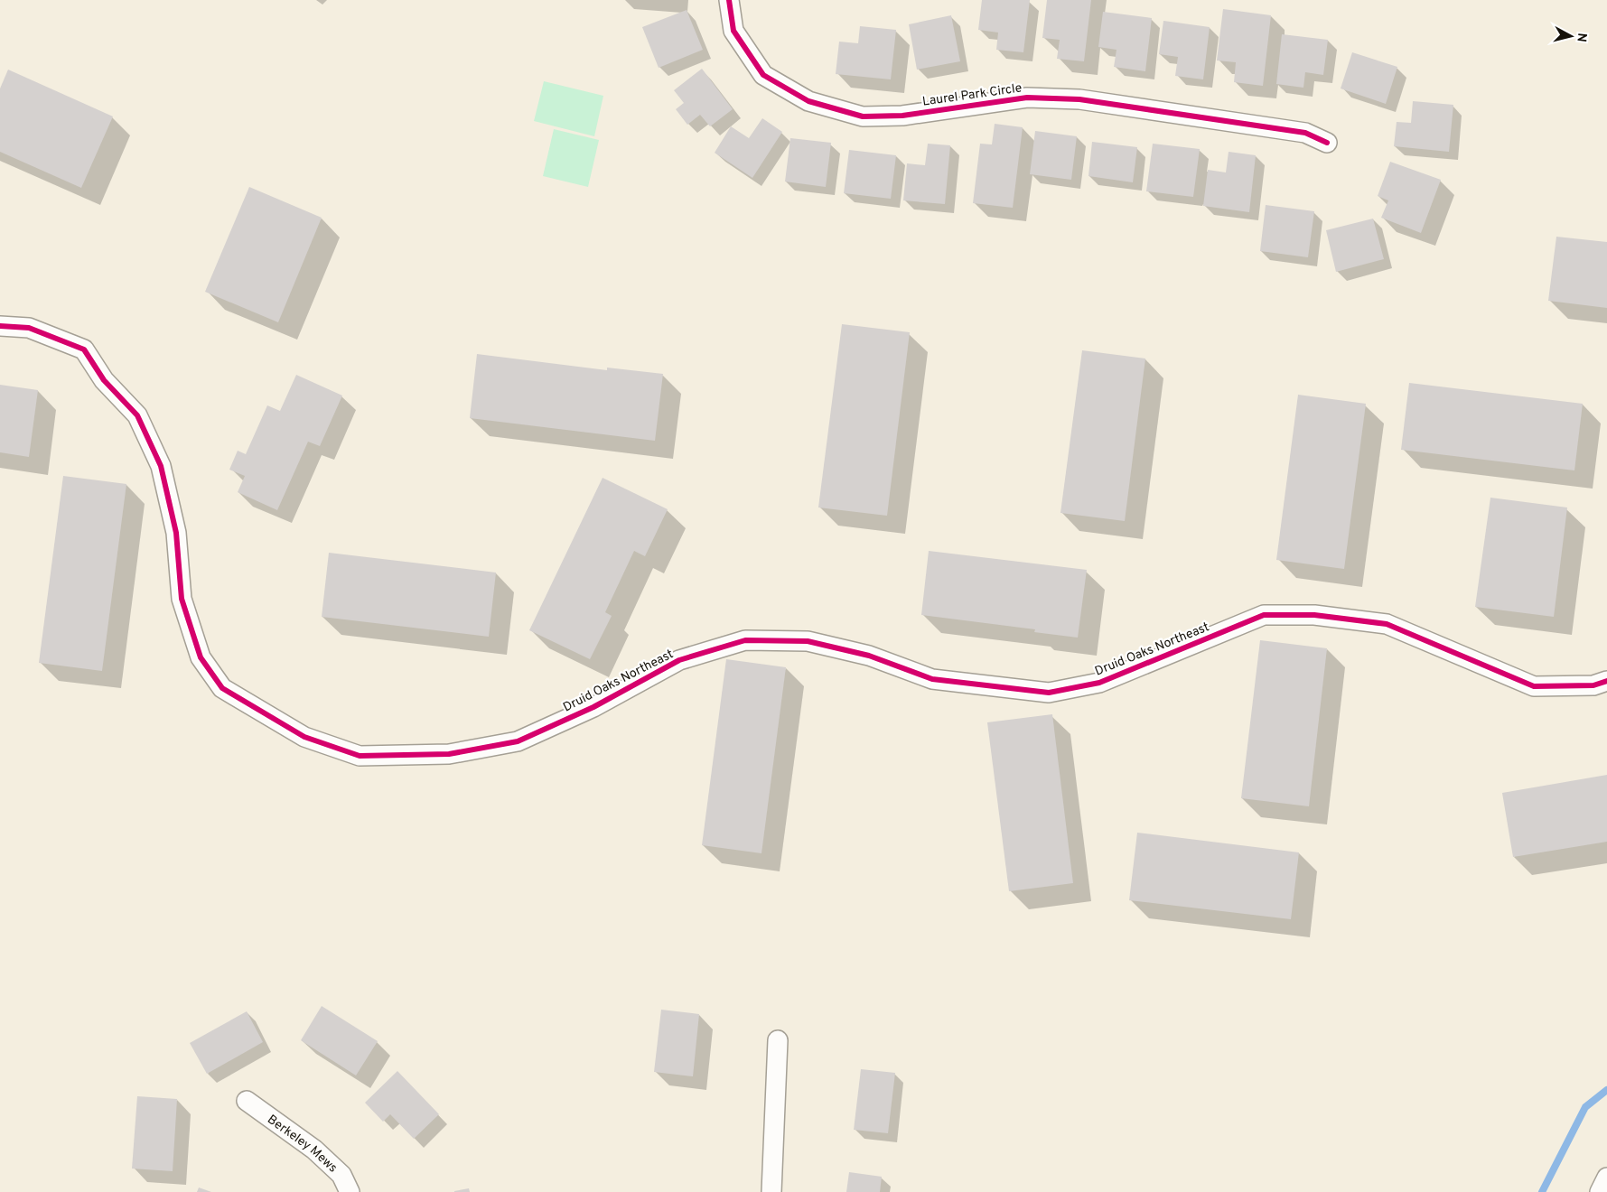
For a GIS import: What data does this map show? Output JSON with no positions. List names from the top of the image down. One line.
{"streets":{"street":["Laurel Park Circle","Druid Oaks Northeast","Berkeley Mews"]},"north":"right"}
